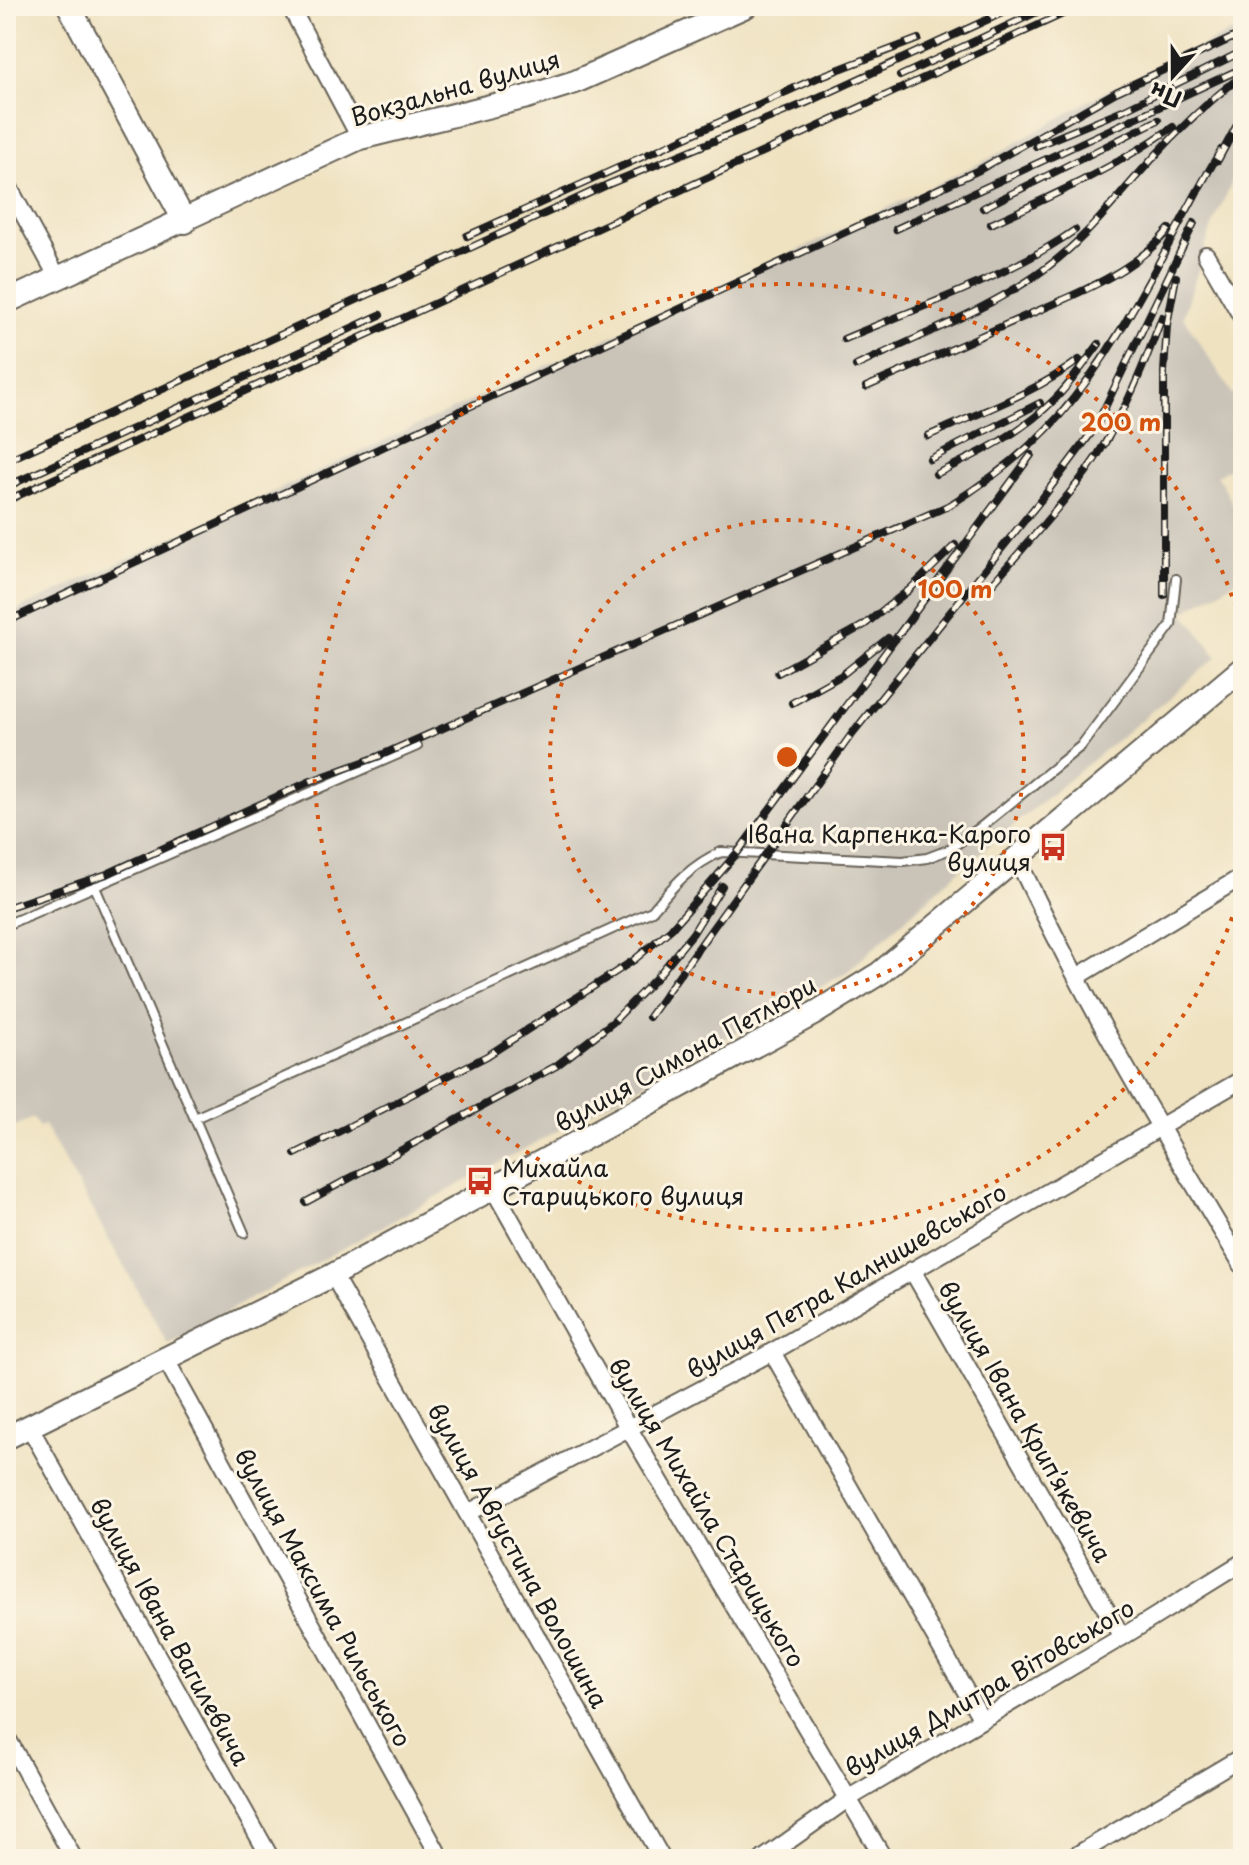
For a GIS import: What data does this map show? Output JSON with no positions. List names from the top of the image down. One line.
{"streets":{"main road":["Вокзальна вулиця","вулиця Симона Петлюри"],"street":["вулиця Петра Калнишевського","вулиця Івана Крипʼякевича","вулиця Михайла Старицького","вулиця Августина Волошина","вулиця Максима Рильського","вулиця Івана Вагилевича","вулиця Дмитра Вітовського"]},"crossings":[["вулиця Симона Петлюри","вулиця Михайла Старицького"],["вулиця Симона Петлюри","вулиця Августина Волошина"],["вулиця Симона Петлюри","вулиця Максима Рильського"],["вулиця Симона Петлюри","вулиця Івана Вагилевича"],["вулиця Петра Калнишевського","вулиця Івана Крипʼякевича"],["вулиця Петра Калнишевського","вулиця Михайла Старицького"],["вулиця Петра Калнишевського","вулиця Августина Волошина"],["вулиця Івана Крипʼякевича","вулиця Дмитра Вітовського"],["вулиця Михайла Старицького","вулиця Дмитра Вітовського"]],"places":{"bus stop":["Івана Карпенка-Карого вулиця","Михайла Старицького вулиця"]},"north":"bottom","rings":["200 m","100 m"]}
